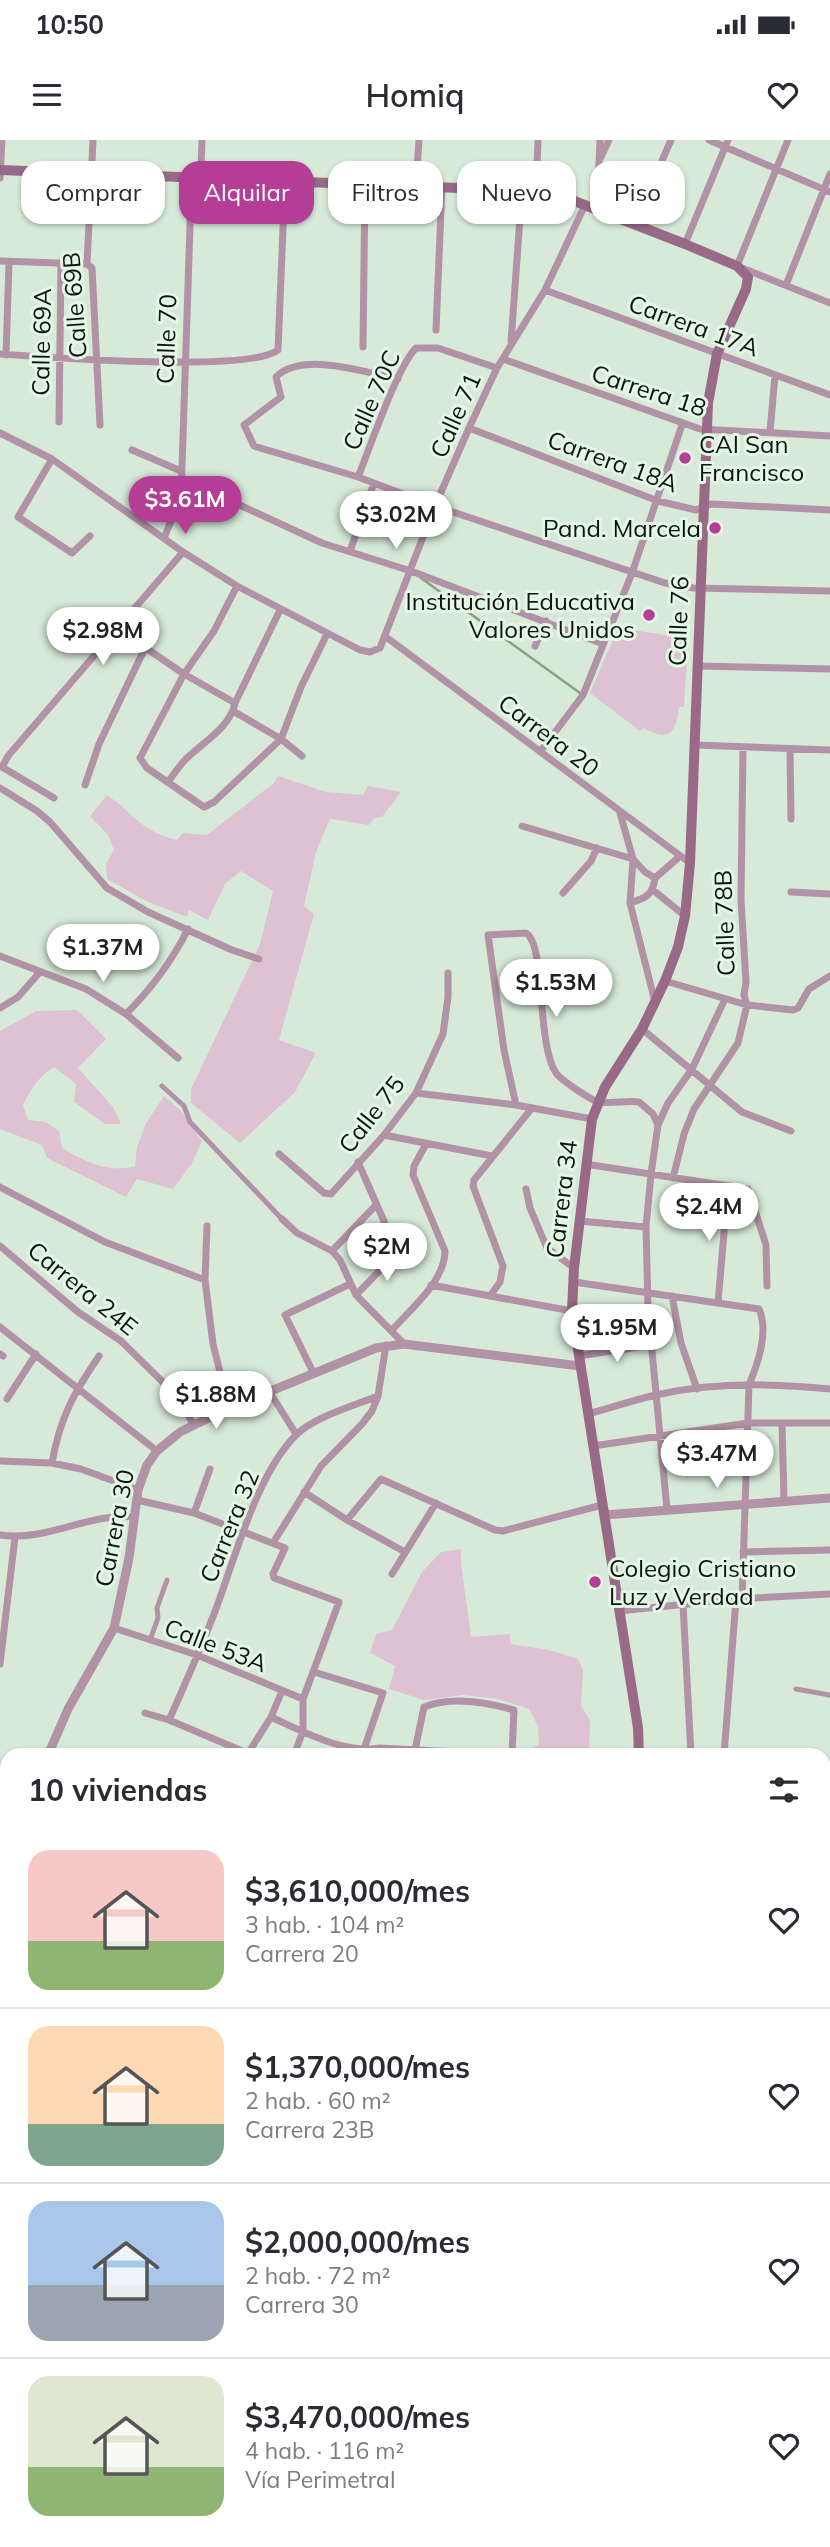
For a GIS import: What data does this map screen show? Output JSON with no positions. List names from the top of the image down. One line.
{"streets":{"main road":["Calle 76","Carrera 34"],"street":["Calle 69B","Carrera 17A","Calle 70","Calle 69A","Carrera 18","Calle 70C","Calle 71","Carrera 18A","Carrera 20","Calle 78B","Calle 75","Carrera 24E","Carrera 32","Carrera 30","Calle 53A"]},"crossings":[["Carrera 17A","Calle 71"],["Carrera 17A","Calle 76"],["Carrera 18","Calle 71"],["Carrera 18","Calle 76"],["Calle 70C","Calle 71"],["Calle 71","Carrera 18A"],["Calle 71","Carrera 20"],["Carrera 18A","Calle 76"],["Calle 76","Carrera 20"],["Calle 76","Carrera 34"],["Carrera 34","Carrera 30"],["Carrera 24E","Carrera 30"],["Carrera 32","Calle 53A"],["Carrera 30","Calle 53A"]],"places":["CAI San Francisco","Pand. Marcela","Institución Educativa Valores Unidos","Colegio Cristiano Luz y Verdad"],"page":{"status":"10:50","header":"Homiq","chip":["Comprar","Alquilar","Filtros","Nuevo","Piso"],"price":["$3.61M","$3.02M","$2.98M","$1.37M","$1.53M","$2.4M","$2M","$1.95M","$1.88M","$3.47M"],"heading":"10 viviendas","list":[{"name":"$3,610,000/mes","note":"3 hab. · 104 m² · Carrera 20"},{"name":"$1,370,000/mes","note":"2 hab. · 60 m² · Carrera 23B"},{"name":"$2,000,000/mes","note":"2 hab. · 72 m² · Carrera 30"},{"name":"$3,470,000/mes","note":"4 hab. · 116 m² · Vía Perimetral"}]}}
